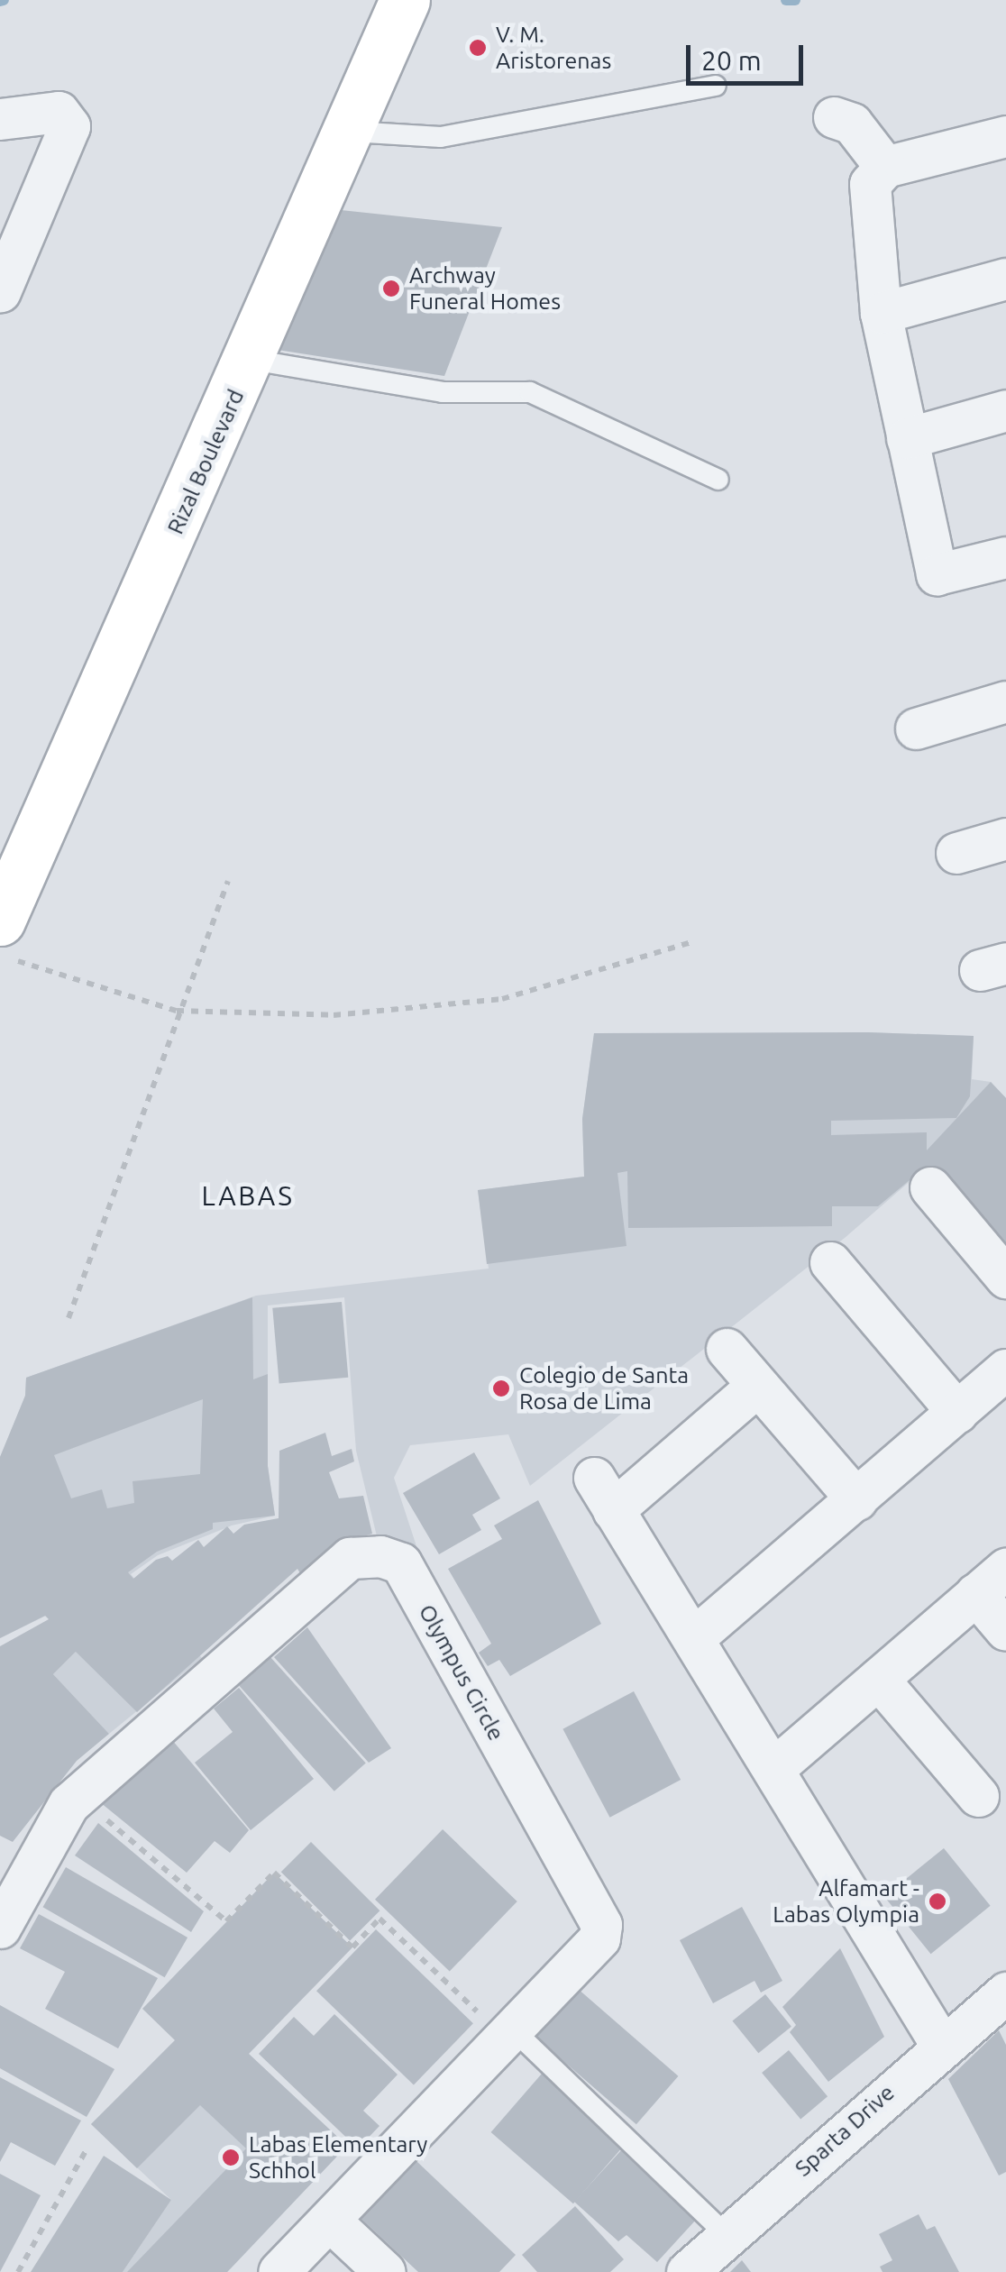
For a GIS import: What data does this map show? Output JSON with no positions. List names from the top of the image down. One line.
{"streets":{"main road":["Rizal Boulevard"],"street":["Olympus Circle","Sparta Drive"]},"districts":["LABAS"],"places":["V. M. Aristorenas","Archway Funeral Homes","Colegio de Santa Rosa de Lima","Alfamart - Labas Olympia","Labas Elementary Schhol"],"scale_bar":"20 m"}
